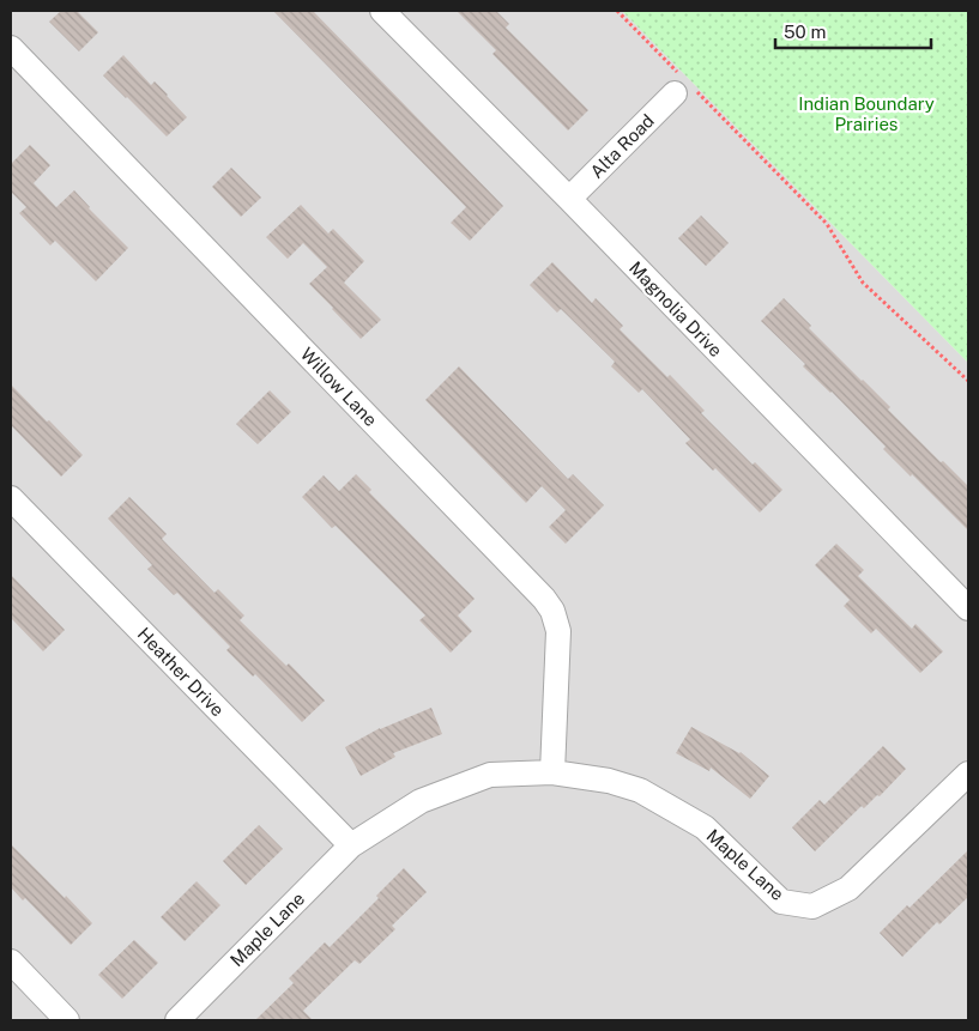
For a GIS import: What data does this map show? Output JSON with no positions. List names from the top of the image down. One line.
{"streets":{"street":["Alta Road","Magnolia Drive","Willow Lane","Heather Drive","Maple Lane"]},"crossings":[["Alta Road","Magnolia Drive"],["Willow Lane","Maple Lane"],["Heather Drive","Maple Lane"]],"parks":["Indian Boundary Prairies"],"scale_bar":"50 m"}
